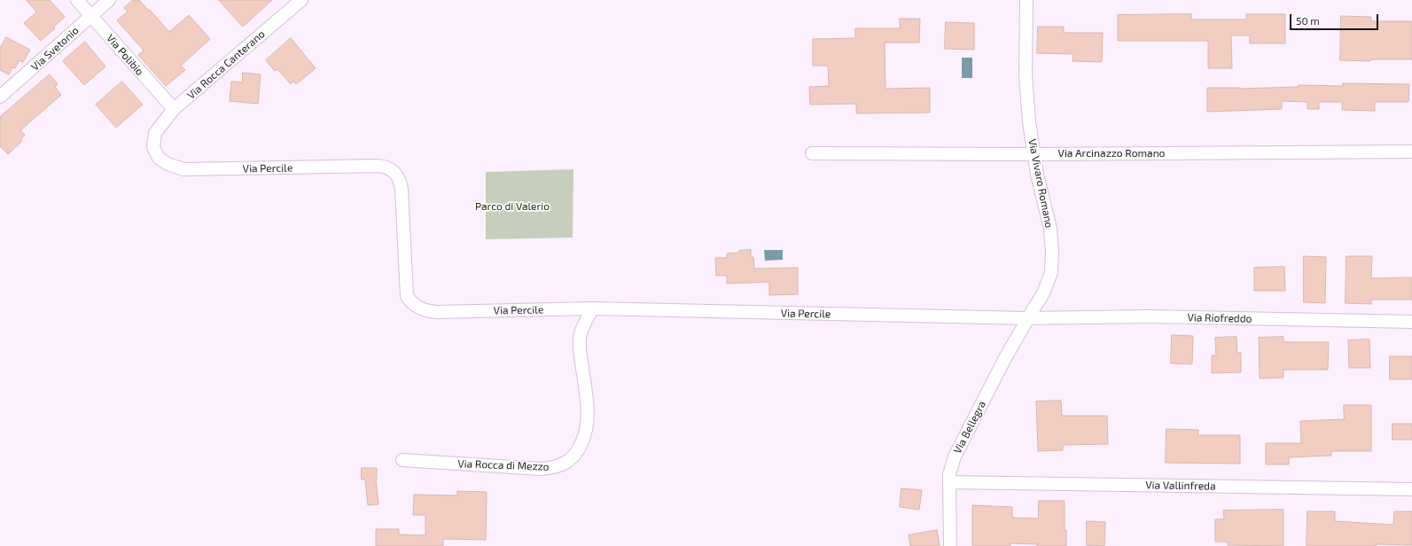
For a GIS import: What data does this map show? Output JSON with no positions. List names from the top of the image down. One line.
{"streets":{"street":["Via Svetonio","Via Polibio","Via Rocca Canterano","Via Arcinazzo Romano","Via Percile","Via Vivaro Romano","Via Riofreddo","Via Bellegra","Via Rocca di Mezzo","Via Vallinfreda"]},"crossings":[["Via Svetonio","Via Polibio"],["Via Polibio","Via Rocca Canterano"],["Via Rocca Canterano","Via Percile"],["Via Arcinazzo Romano","Via Vivaro Romano"],["Via Percile","Via Vivaro Romano"],["Via Percile","Via Riofreddo"],["Via Percile","Via Bellegra"],["Via Percile","Via Rocca di Mezzo"],["Via Vivaro Romano","Via Riofreddo"],["Via Vivaro Romano","Via Bellegra"],["Via Riofreddo","Via Bellegra"],["Via Bellegra","Via Vallinfreda"]],"parks":["Parco di Valerio"],"scale_bar":"50 m"}
